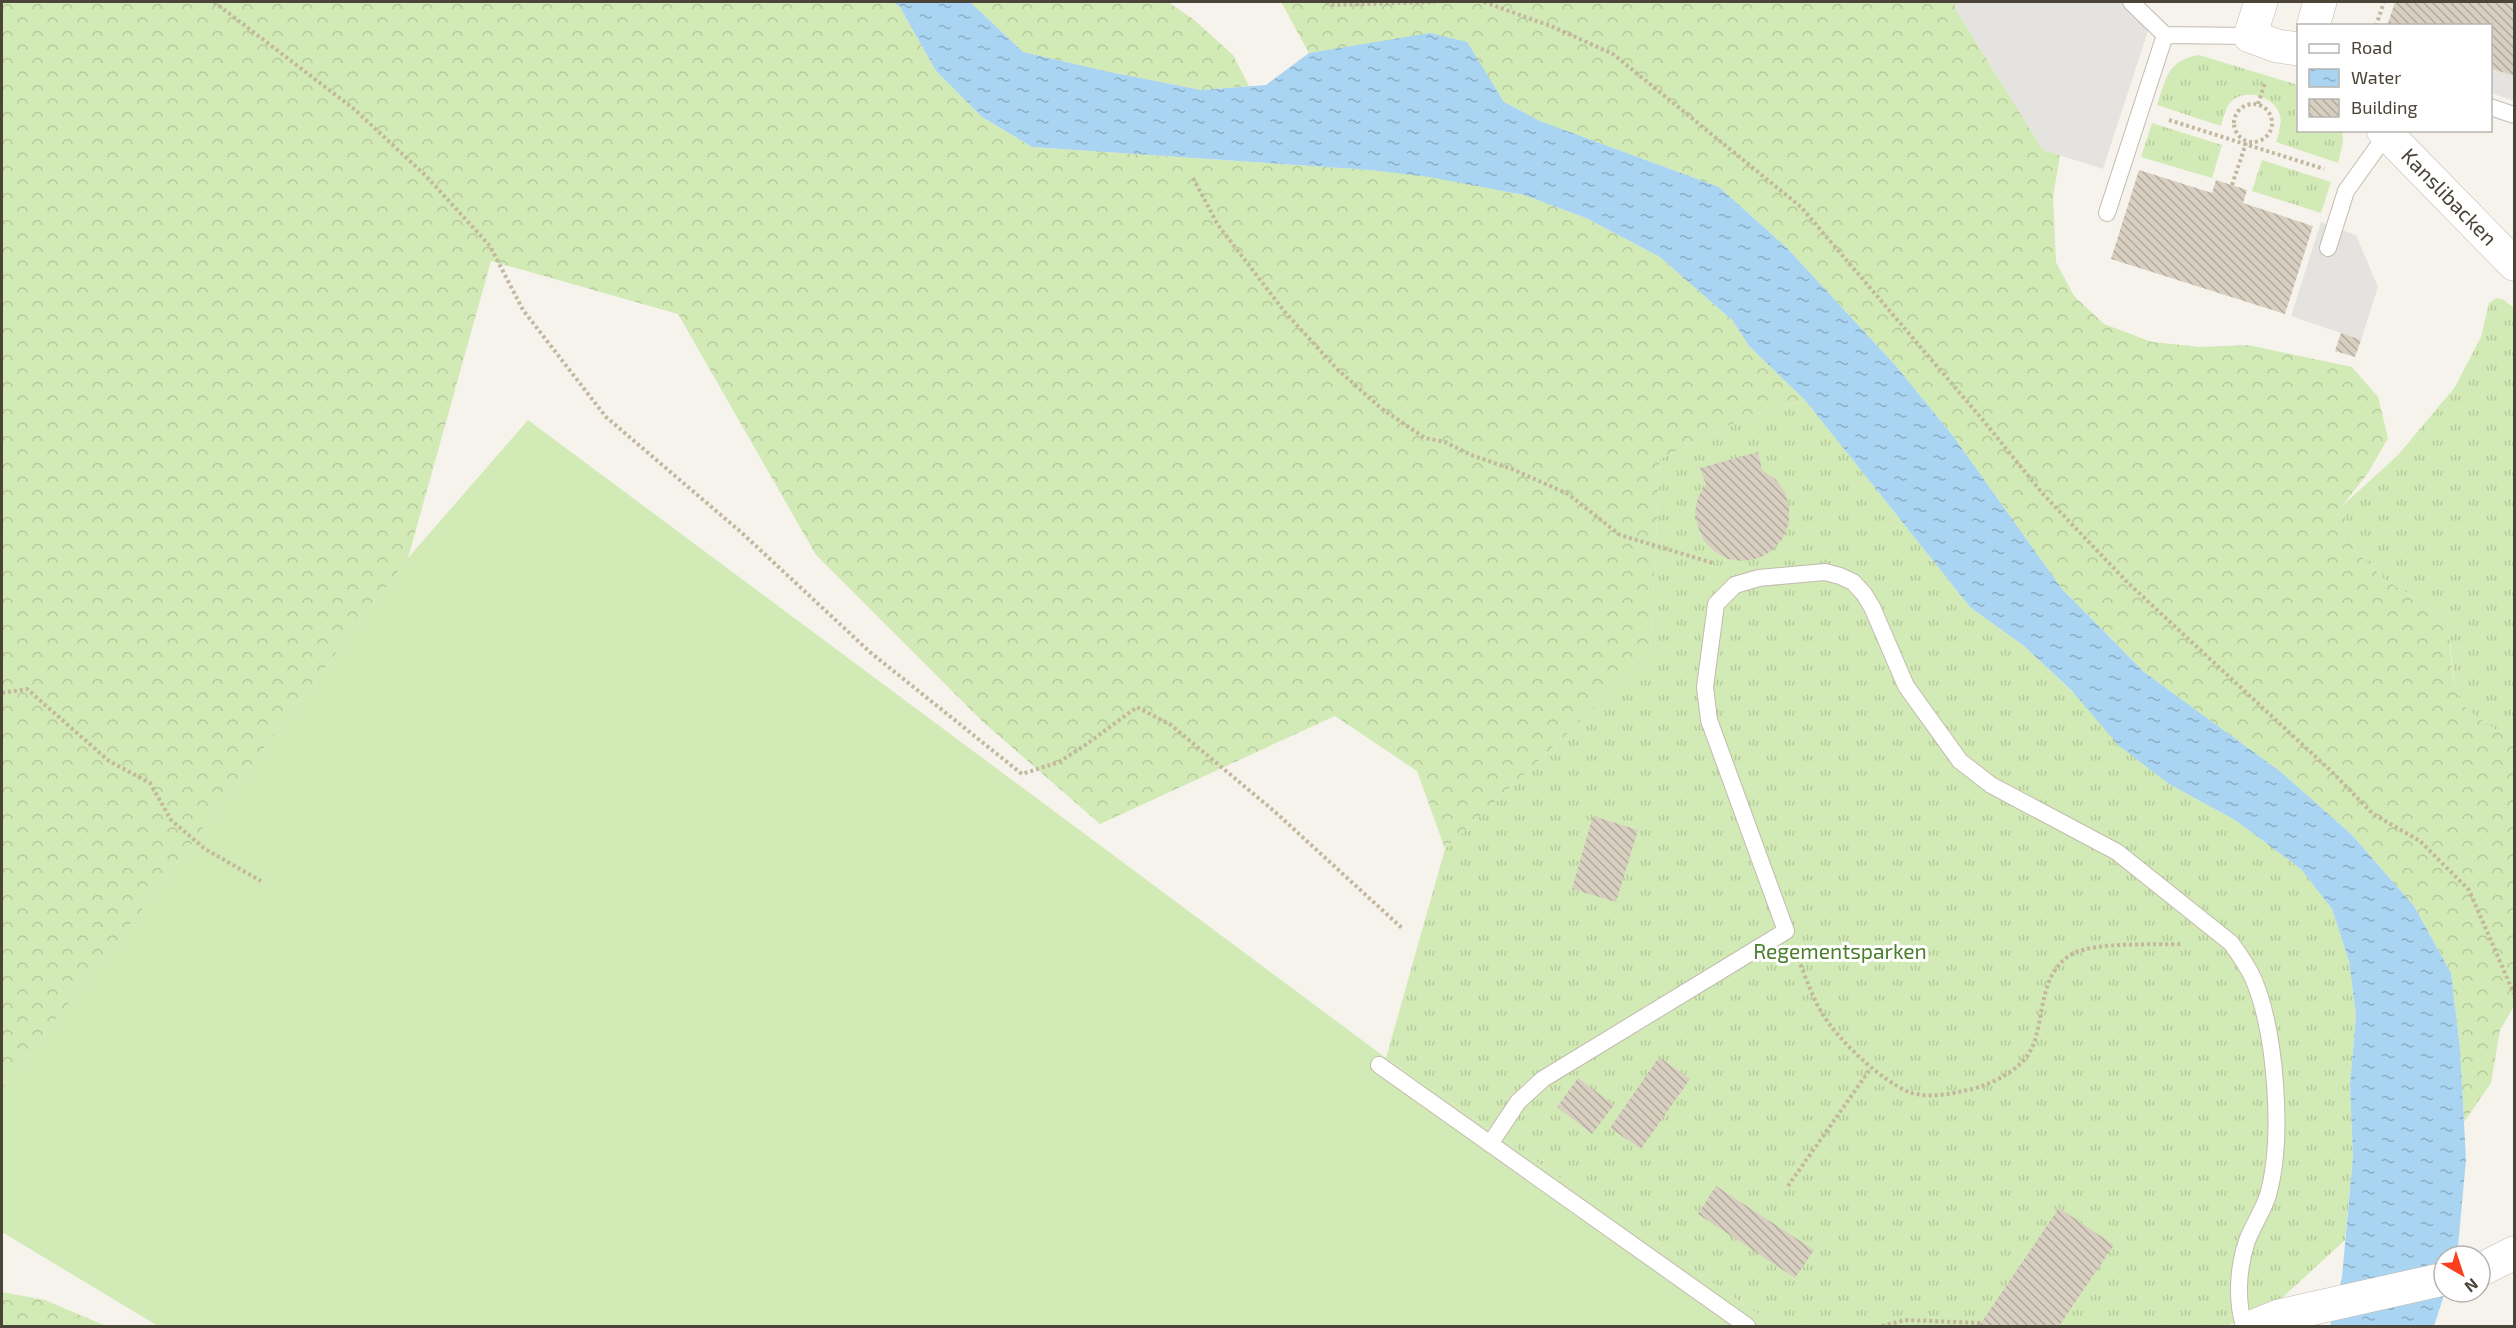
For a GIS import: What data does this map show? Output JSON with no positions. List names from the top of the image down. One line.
{"streets":{"street":["Kanslibacken"]},"parks":["Regementsparken"],"legend":["Road","Water","Building"],"north":"bottom right"}
